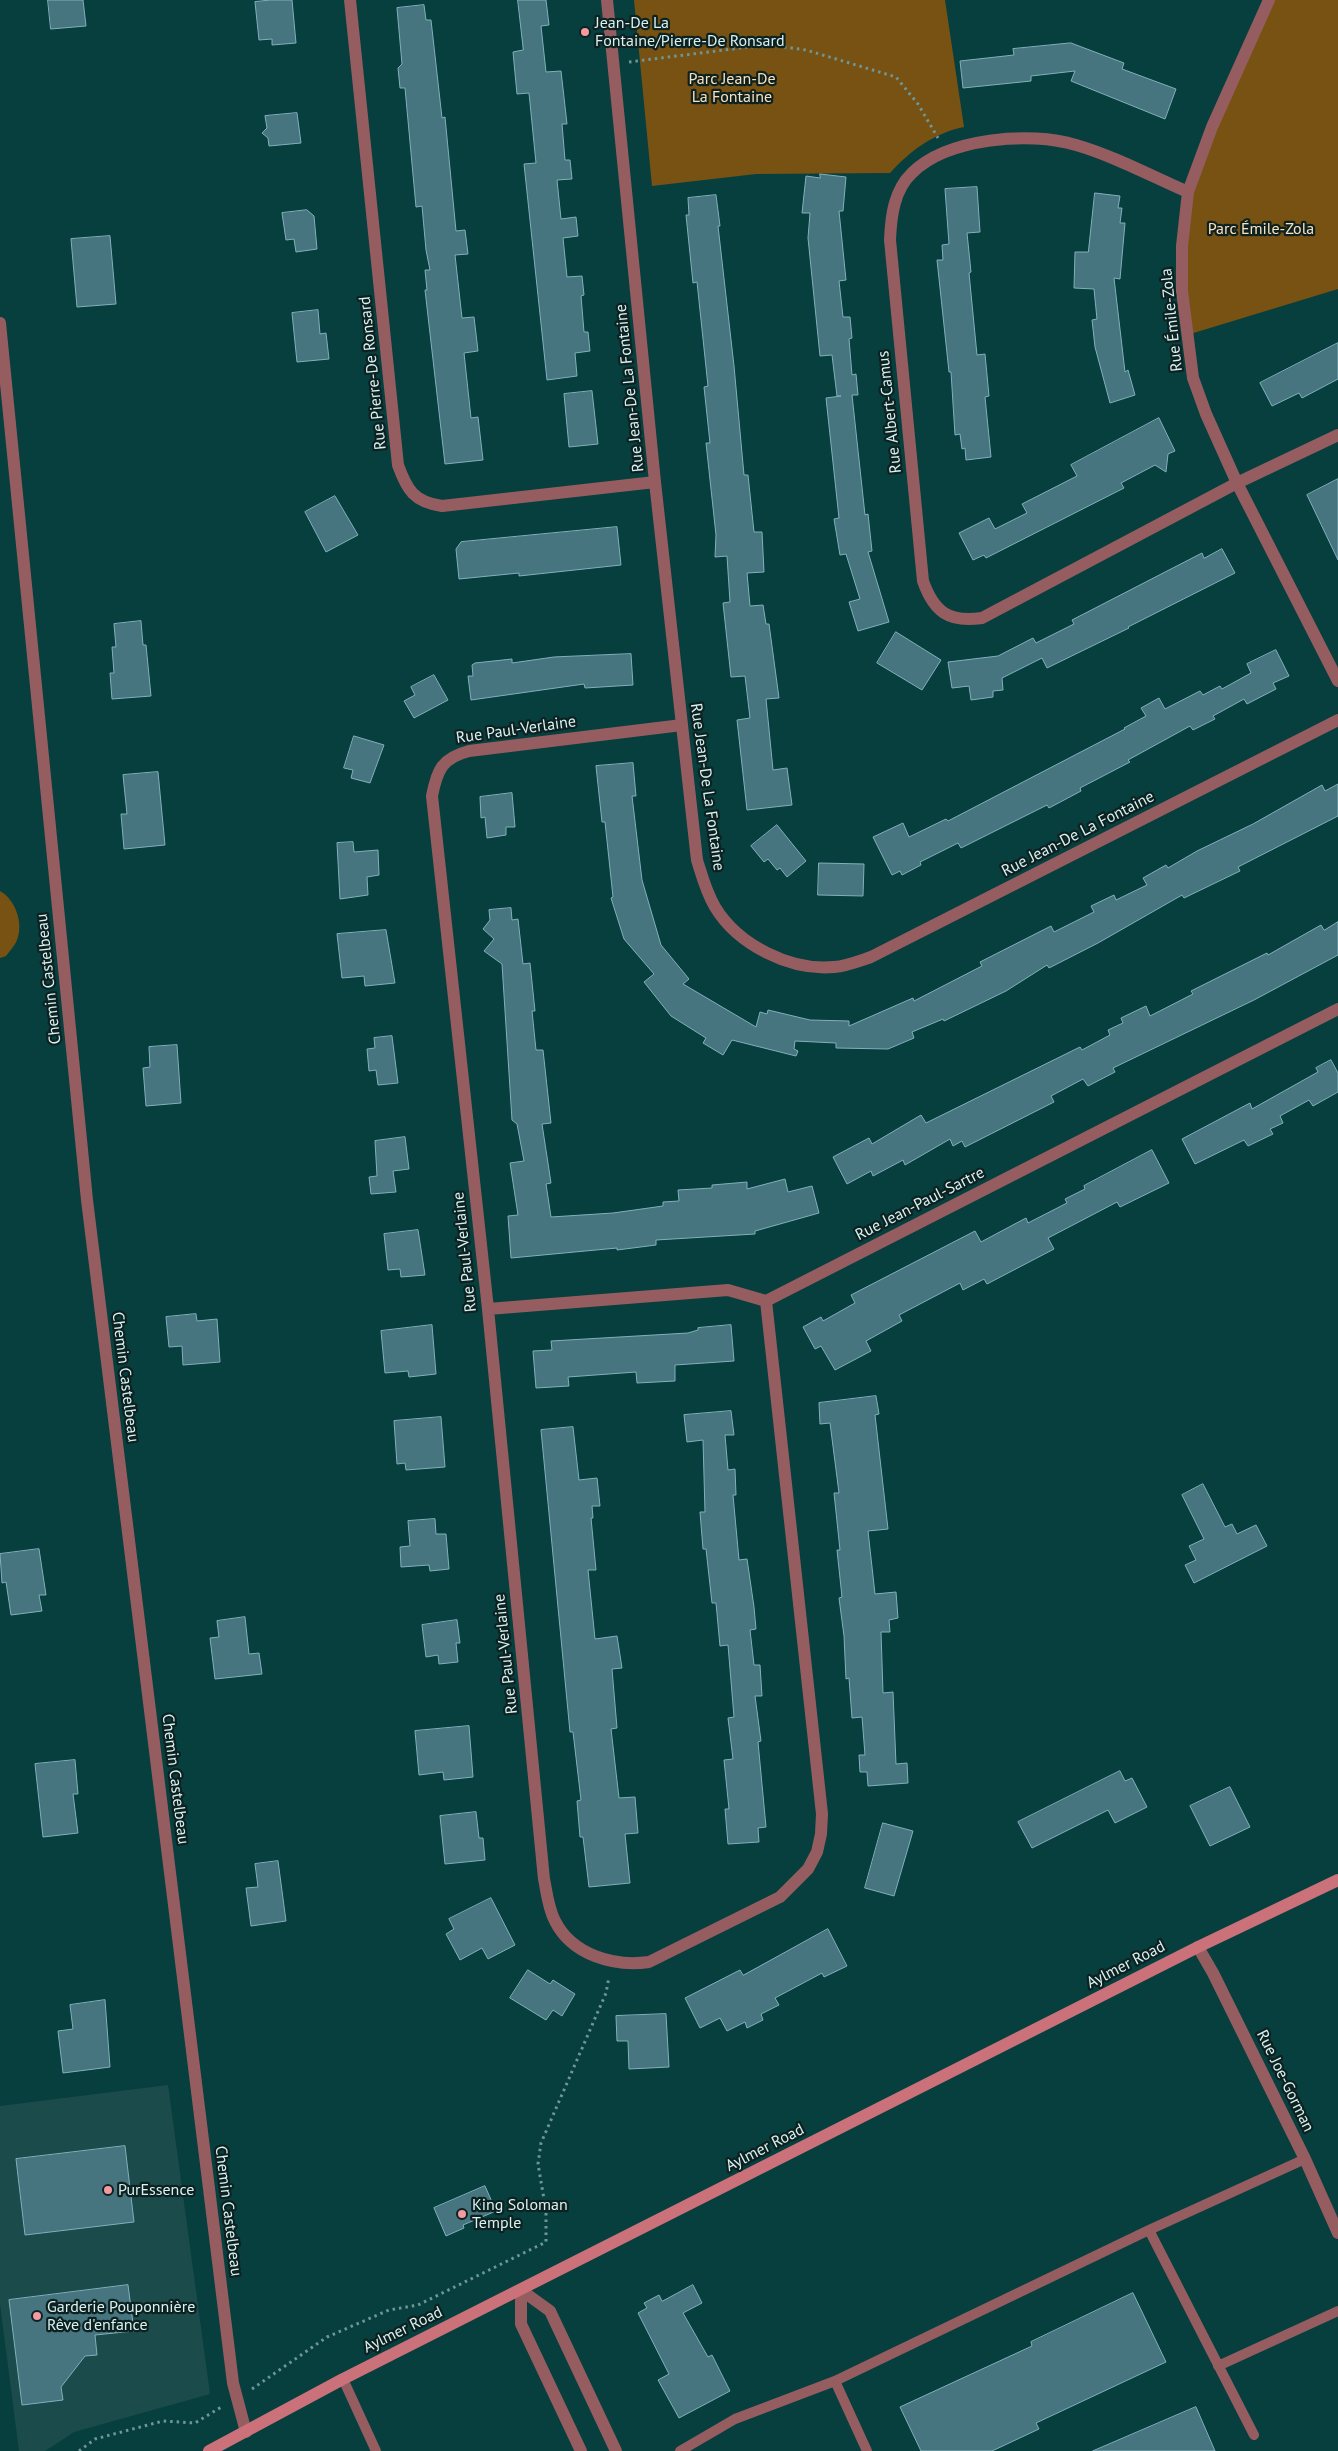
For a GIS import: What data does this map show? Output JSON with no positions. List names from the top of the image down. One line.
{"streets":{"main road":["Aylmer Road"],"street":["Rue Émile-Zola","Rue Pierre-De Ronsard","Rue Jean-De La Fontaine","Rue Albert-Camus","Rue Paul-Verlaine","Chemin Castelbeau","Rue Jean-Paul-Sartre","Rue Joe-Gorman"]},"crossings":[["Rue Émile-Zola","Rue Albert-Camus"],["Rue Pierre-De Ronsard","Rue Jean-De La Fontaine"],["Rue Jean-De La Fontaine","Rue Paul-Verlaine"],["Rue Paul-Verlaine","Rue Jean-Paul-Sartre"],["Chemin Castelbeau","Aylmer Road"],["Aylmer Road","Rue Joe-Gorman"]],"parks":["Parc Jean-De La Fontaine","Parc Émile-Zola"],"places":["Jean-De La Fontaine/Pierre-De Ronsard","PurEssence","King Soloman Temple","Garderie Pouponnière Rêve d'enfance"]}
